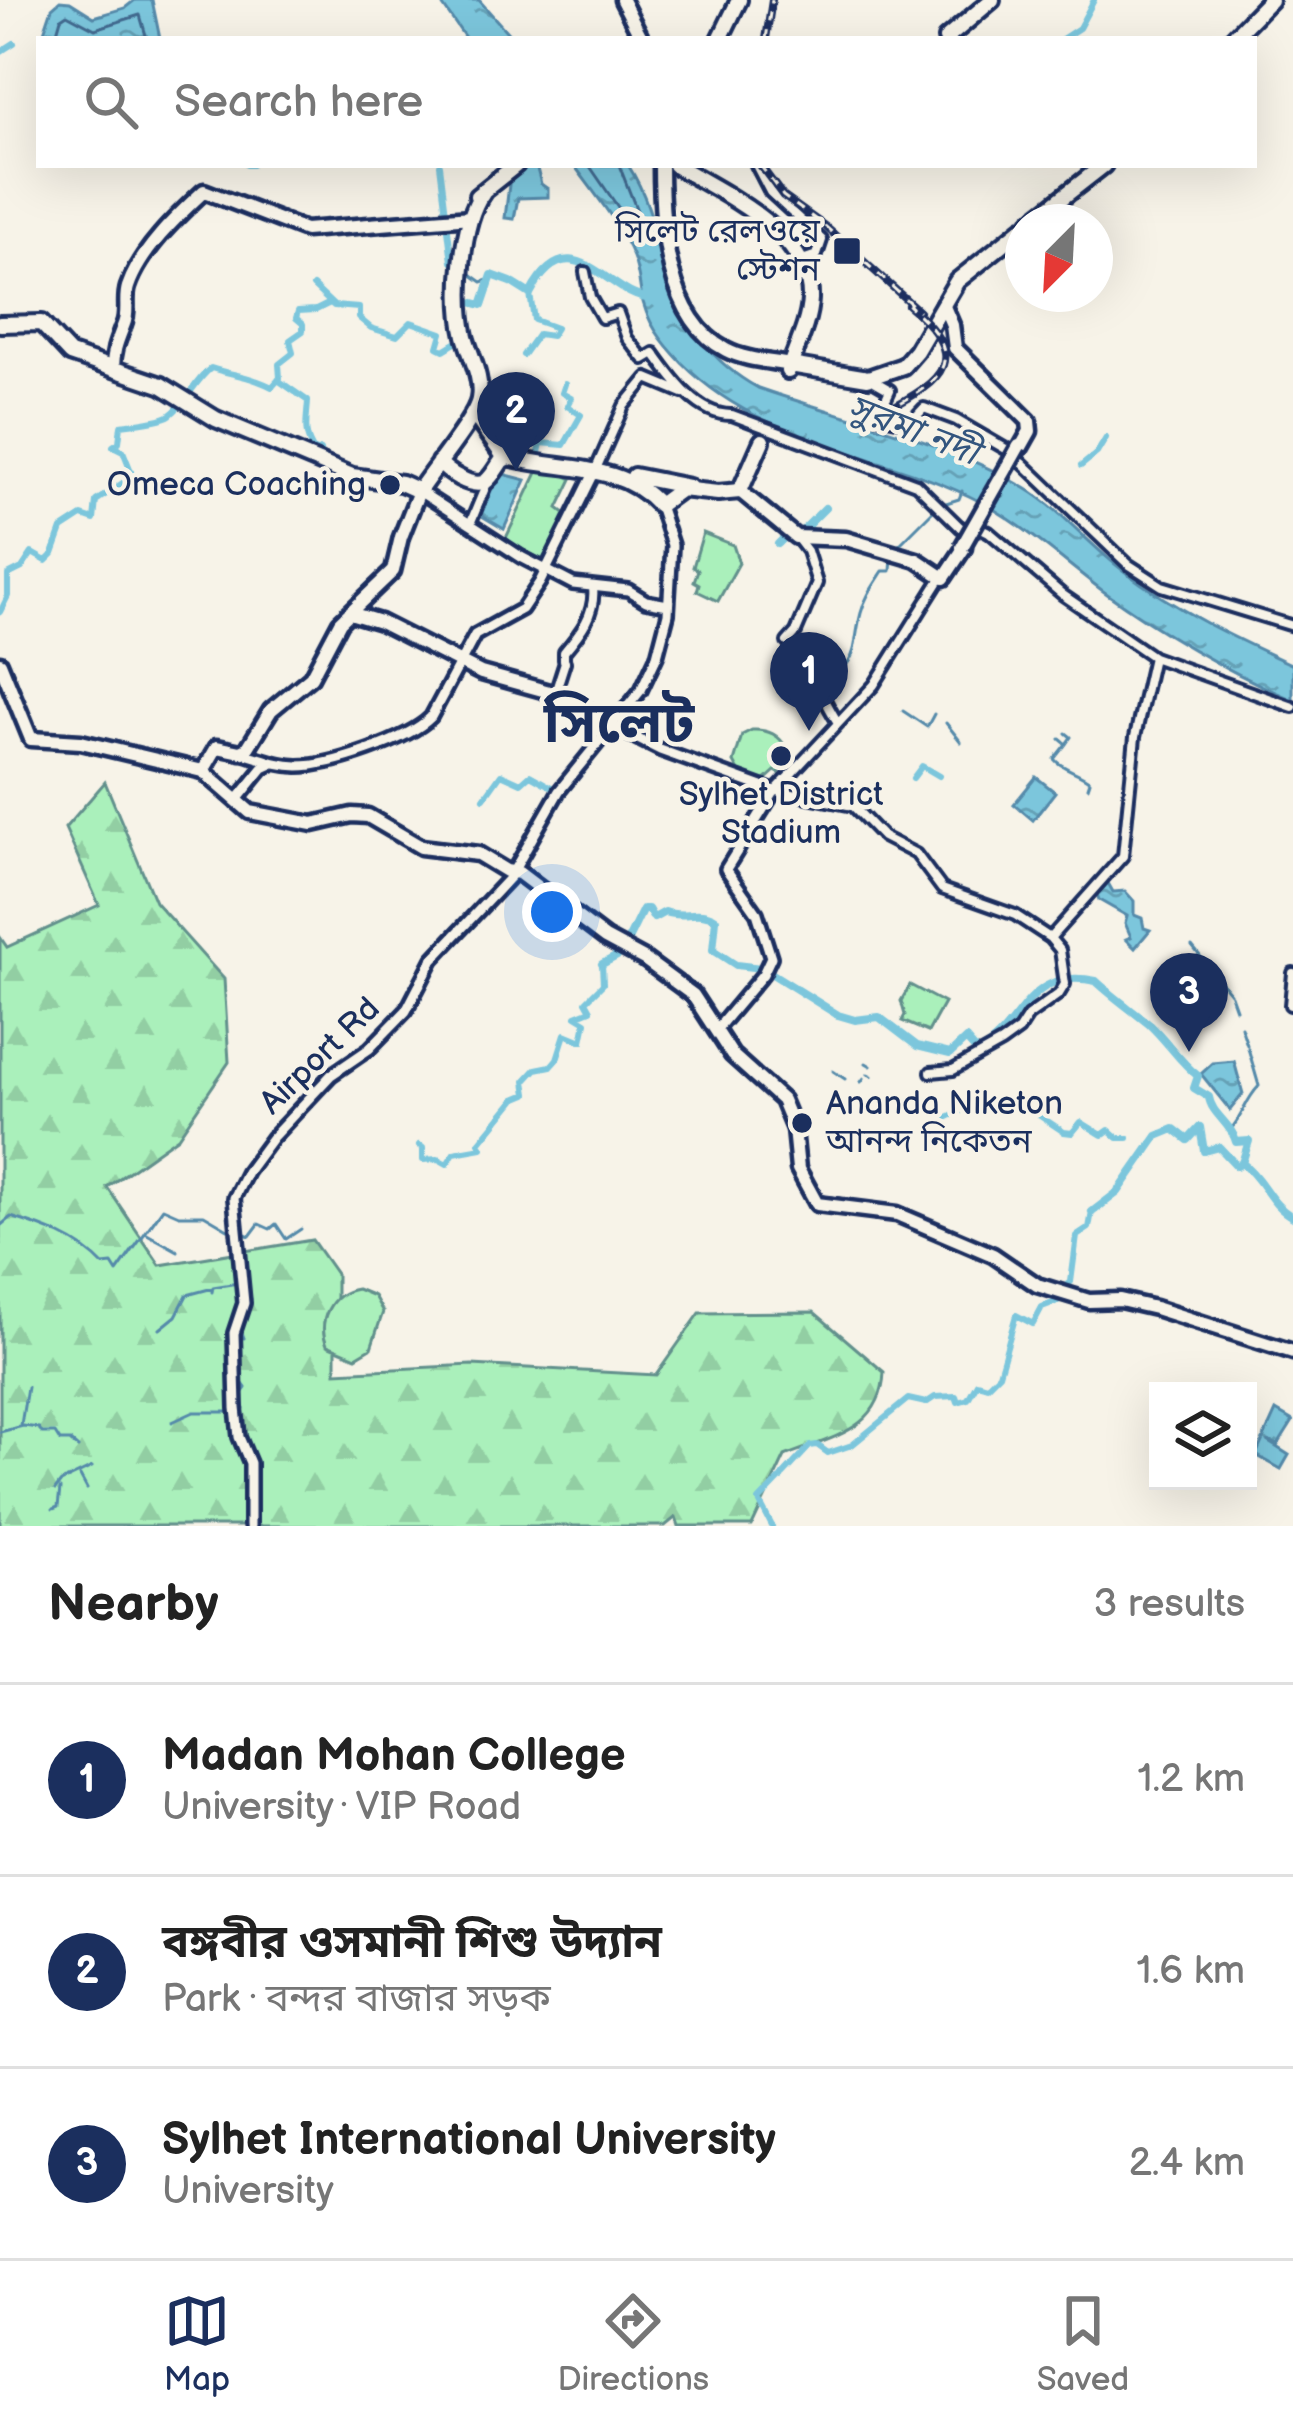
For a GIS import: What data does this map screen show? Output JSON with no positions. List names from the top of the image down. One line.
{"streets":{"main road":["Airport Rd"]},"districts":["সিলেট"],"water":["সুরমা নদী"],"places":{"transit":["সিলেট রেলওয়ে স্টেশন"],"other":["Omeca Coaching","Sylhet District Stadium","Ananda Niketon আনন্দ নিকেতন"]},"north":"bottom left","page":{"search":"Search here","pins":["2","1","3"],"heading":["Nearby","3 results"],"list":[{"mark":"1","name":"Madan Mohan College","note":"University · VIP Road","value":"1.2 km"},{"mark":"2","name":"বঙ্গবীর ওসমানী শিশু উদ্যান","note":"Park · বন্দর বাজার সড়ক","value":"1.6 km"},{"mark":"3","name":"Sylhet International University","note":"University","value":"2.4 km"}],"nav":["Map","Directions","Saved"]}}
